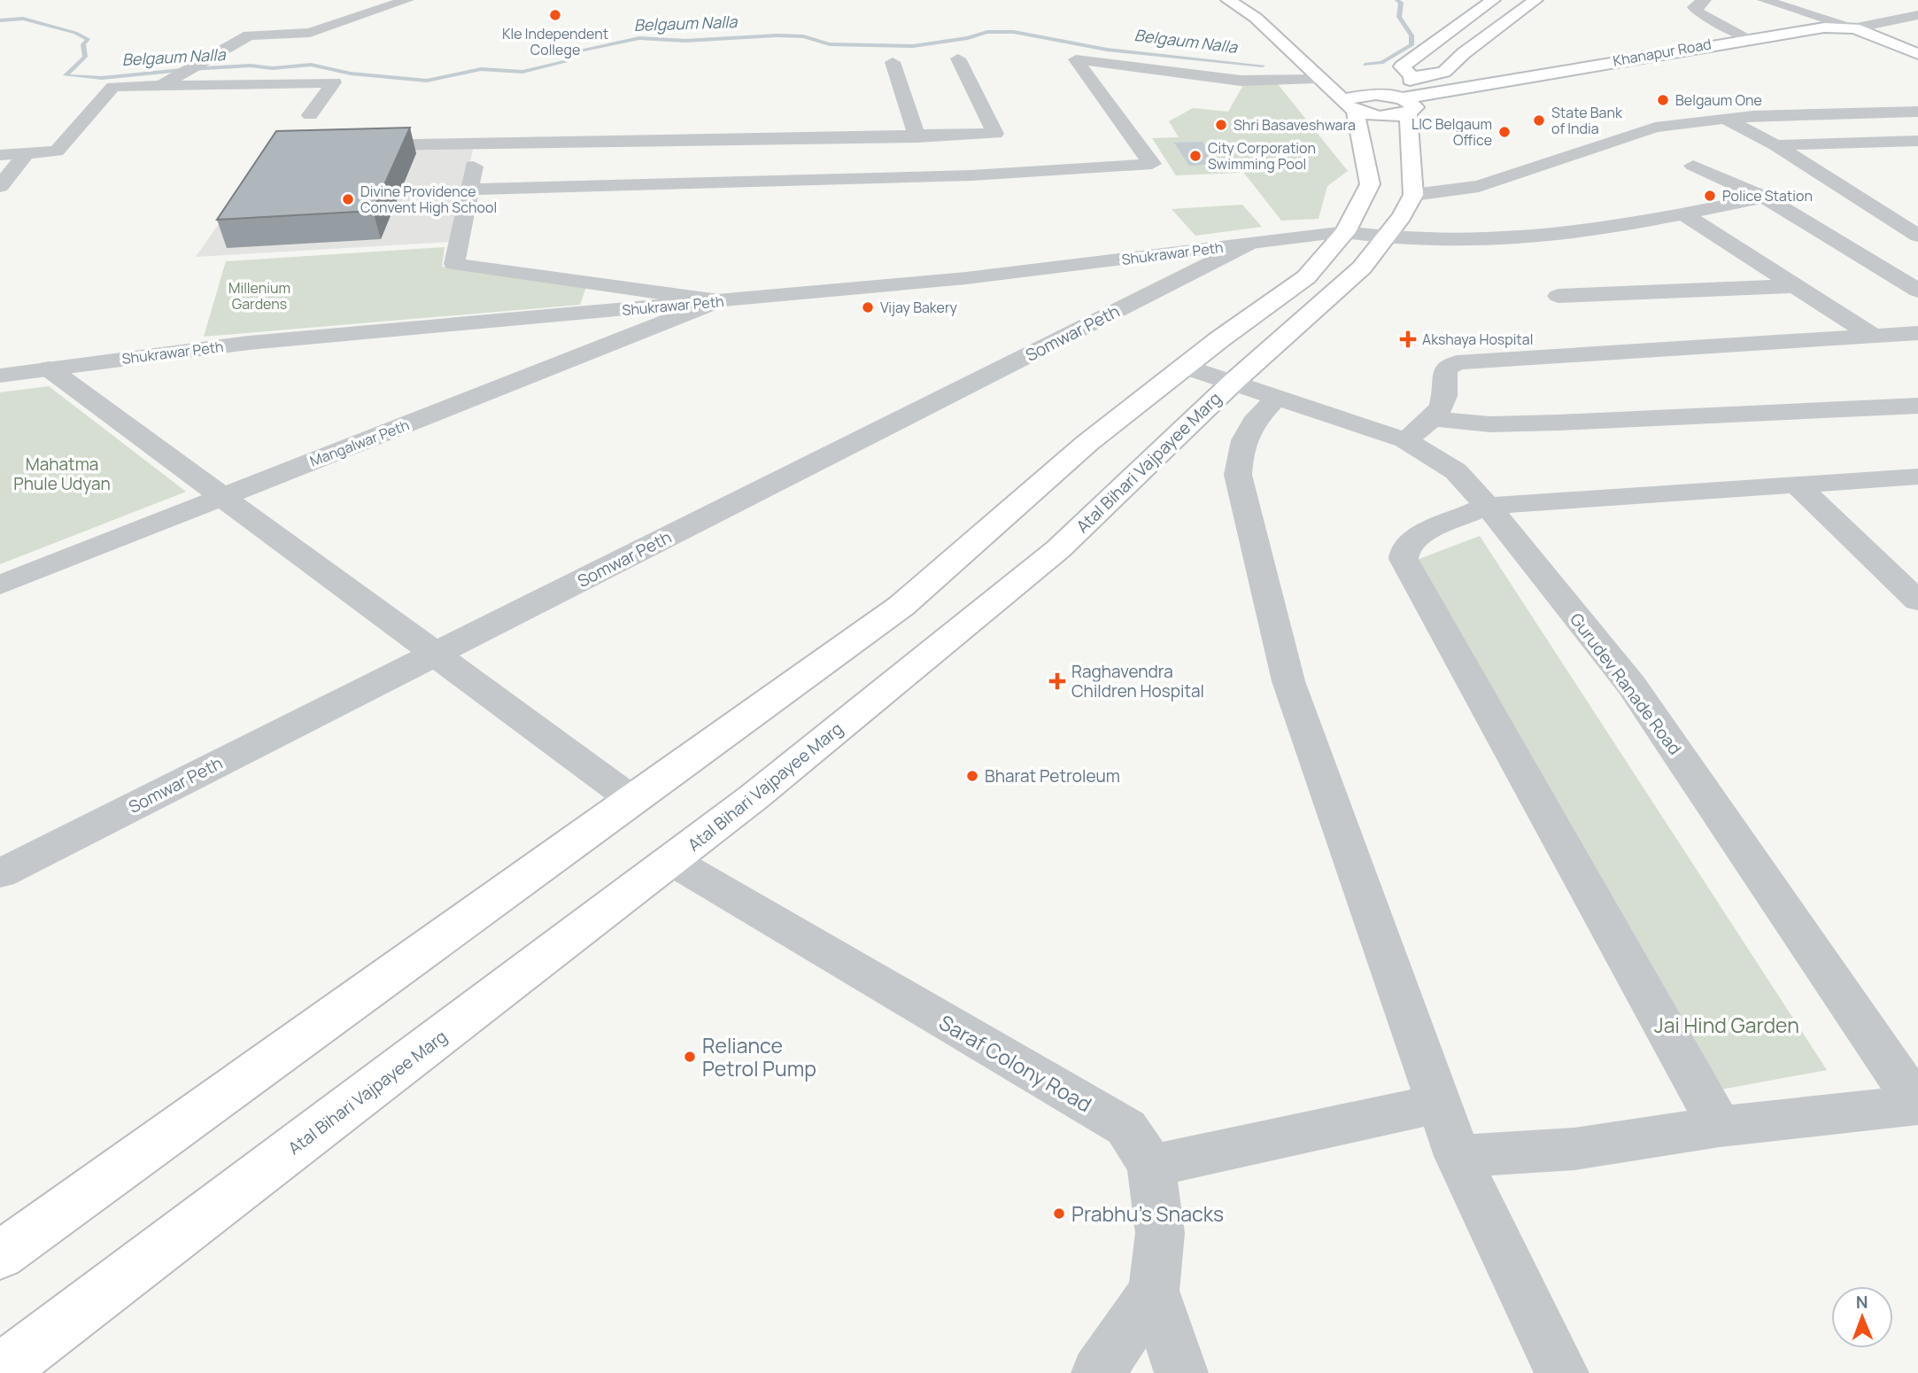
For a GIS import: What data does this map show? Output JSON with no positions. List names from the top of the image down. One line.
{"streets":{"main road":["Khanapur Road","Atal Bihari Vajpayee Marg"],"street":["Shukrawar Peth","Somwar Peth","Mangalwar Peth","Gurudev Ranade Road","Saraf Colony Road"]},"crossings":[["Shukrawar Peth","Somwar Peth"],["Shukrawar Peth","Mangalwar Peth"],["Shukrawar Peth","Atal Bihari Vajpayee Marg"],["Atal Bihari Vajpayee Marg","Gurudev Ranade Road"],["Atal Bihari Vajpayee Marg","Saraf Colony Road"]],"water":["Belgaum Nalla"],"parks":["Millenium Gardens","Mahatma Phule Udyan","Jai Hind Garden"],"places":{"other":["Kle Independent College","Belgaum One","State Bank of India","Shri Basaveshwara","LIC Belgaum Office","City Corporation Swimming Pool","Police Station","Divine Providence Convent High School","Vijay Bakery","Bharat Petroleum","Reliance Petrol Pump","Prabhu's Snacks"],"health":["Akshaya Hospital","Raghavendra Children Hospital"]},"north":"top"}
